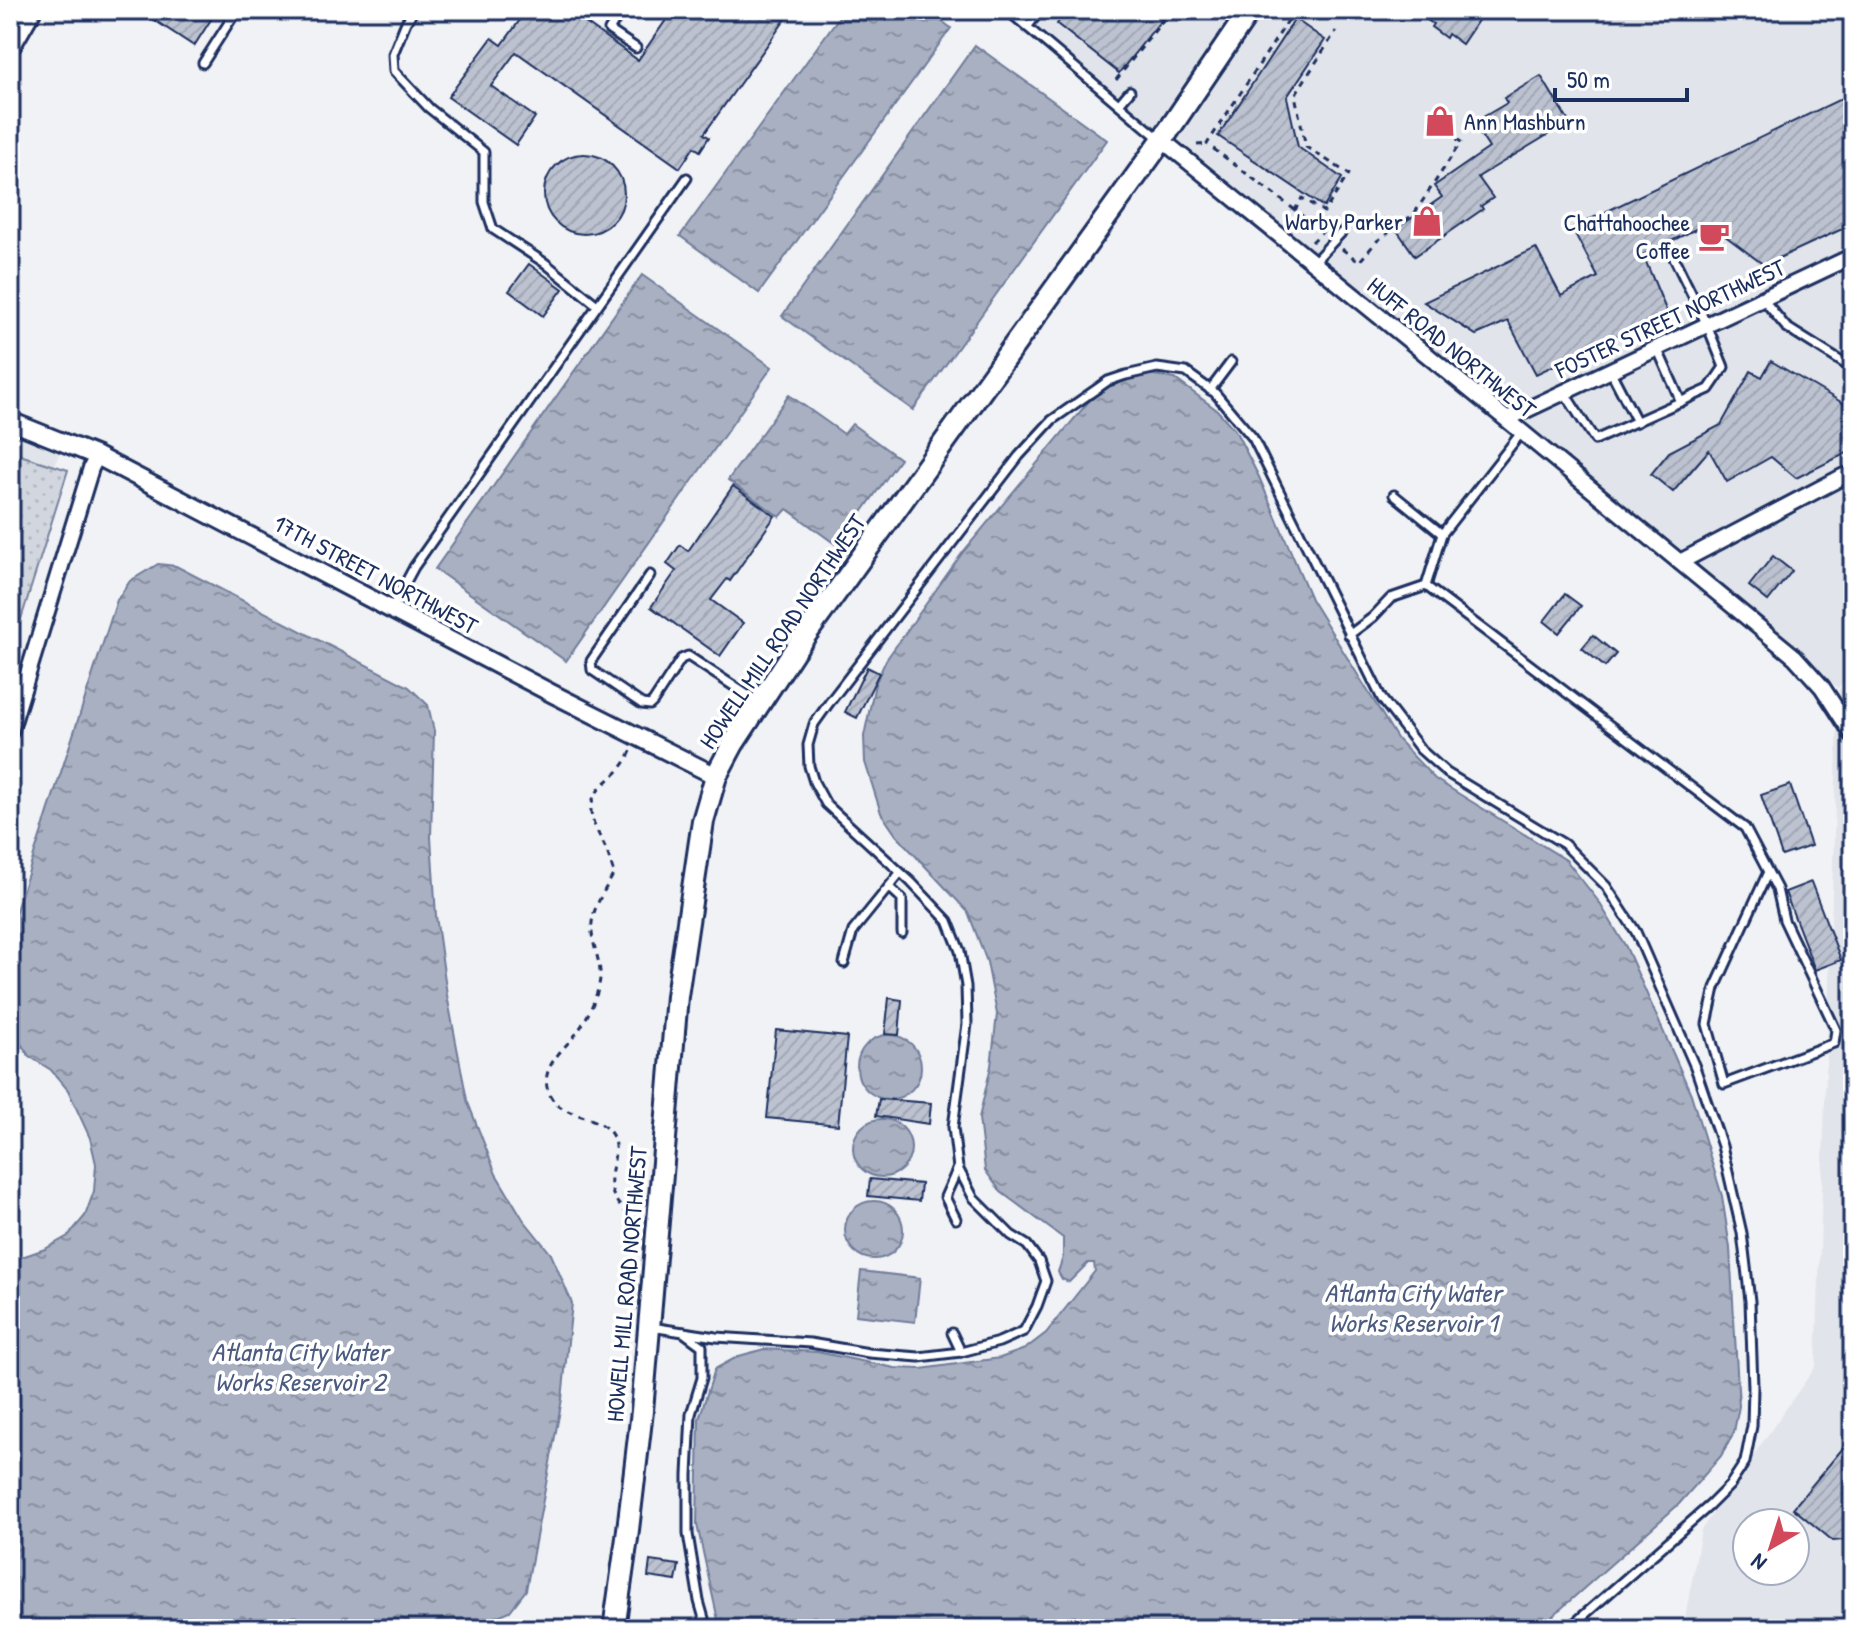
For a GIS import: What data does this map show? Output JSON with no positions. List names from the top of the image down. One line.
{"streets":{"main road":["HOWELL MILL ROAD NORTHWEST"],"street":["FOSTER STREET NORTHWEST","HUFF ROAD NORTHWEST","17TH STREET NORTHWEST"]},"crossings":[["FOSTER STREET NORTHWEST","HUFF ROAD NORTHWEST"],["HUFF ROAD NORTHWEST","HOWELL MILL ROAD NORTHWEST"],["17TH STREET NORTHWEST","HOWELL MILL ROAD NORTHWEST"]],"water":["Atlanta City Water Works Reservoir 1","Atlanta City Water Works Reservoir 2"],"places":{"shop":["Ann Mashburn","Warby Parker"],"cafe":["Chattahoochee Coffee"]},"scale_bar":"50 m","north":"bottom left"}
